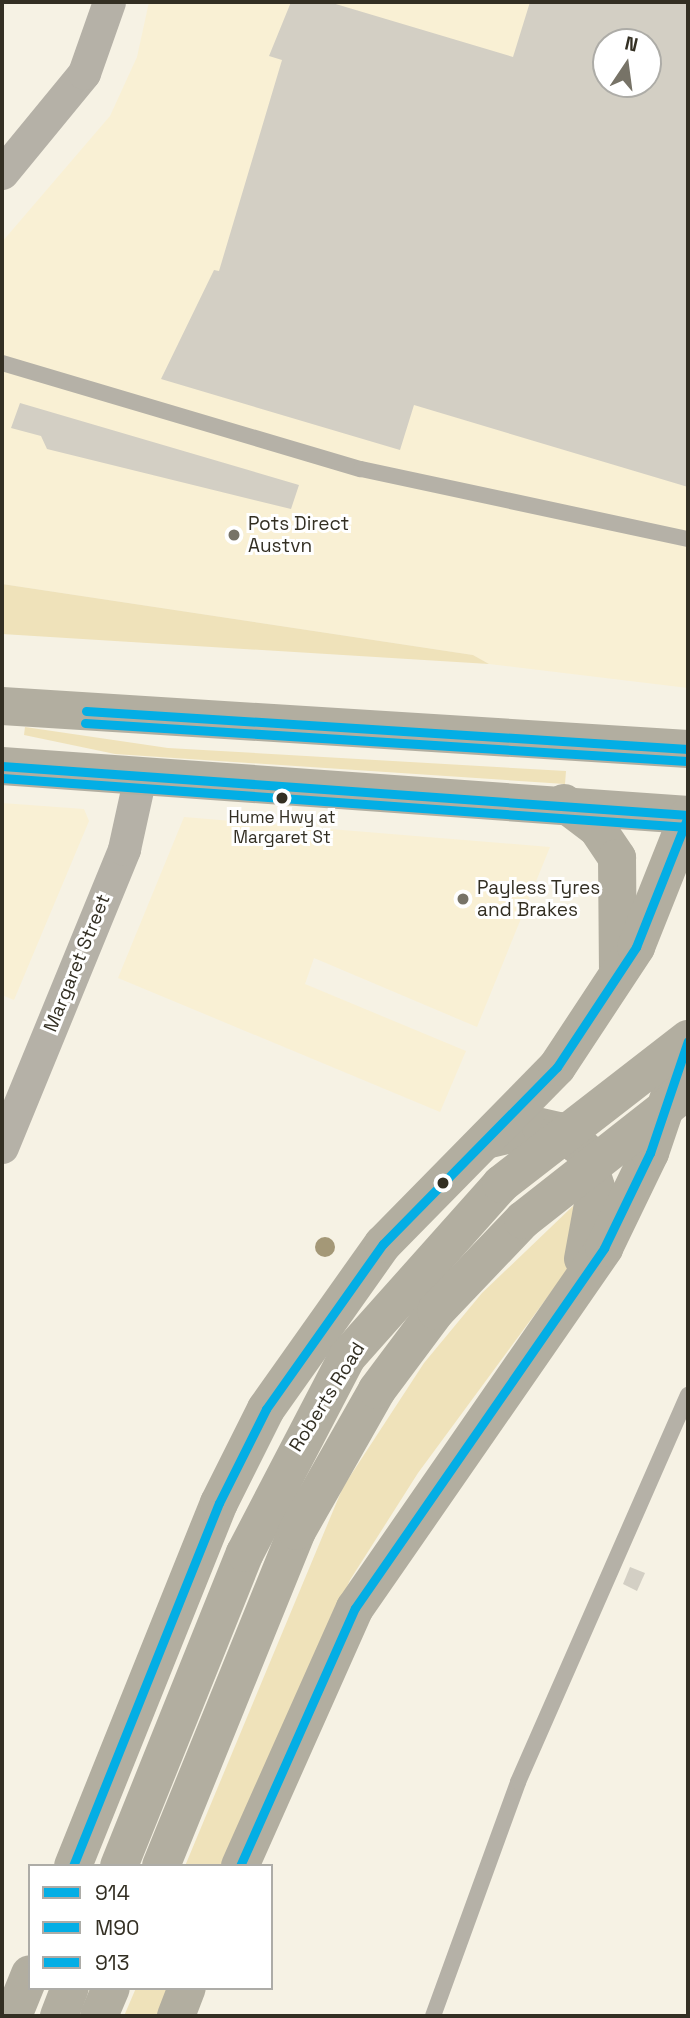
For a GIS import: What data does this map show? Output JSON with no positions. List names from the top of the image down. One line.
{"streets":{"highway":["Roberts Road"],"street":["Margaret Street"]},"places":["Pots Direct Austvn","Hume Hwy at Margaret St","Payless Tyres and Brakes"],"lines":["transit line M90","transit line 913","transit line 914"],"legend":["914","M90","913"],"north":"top"}
